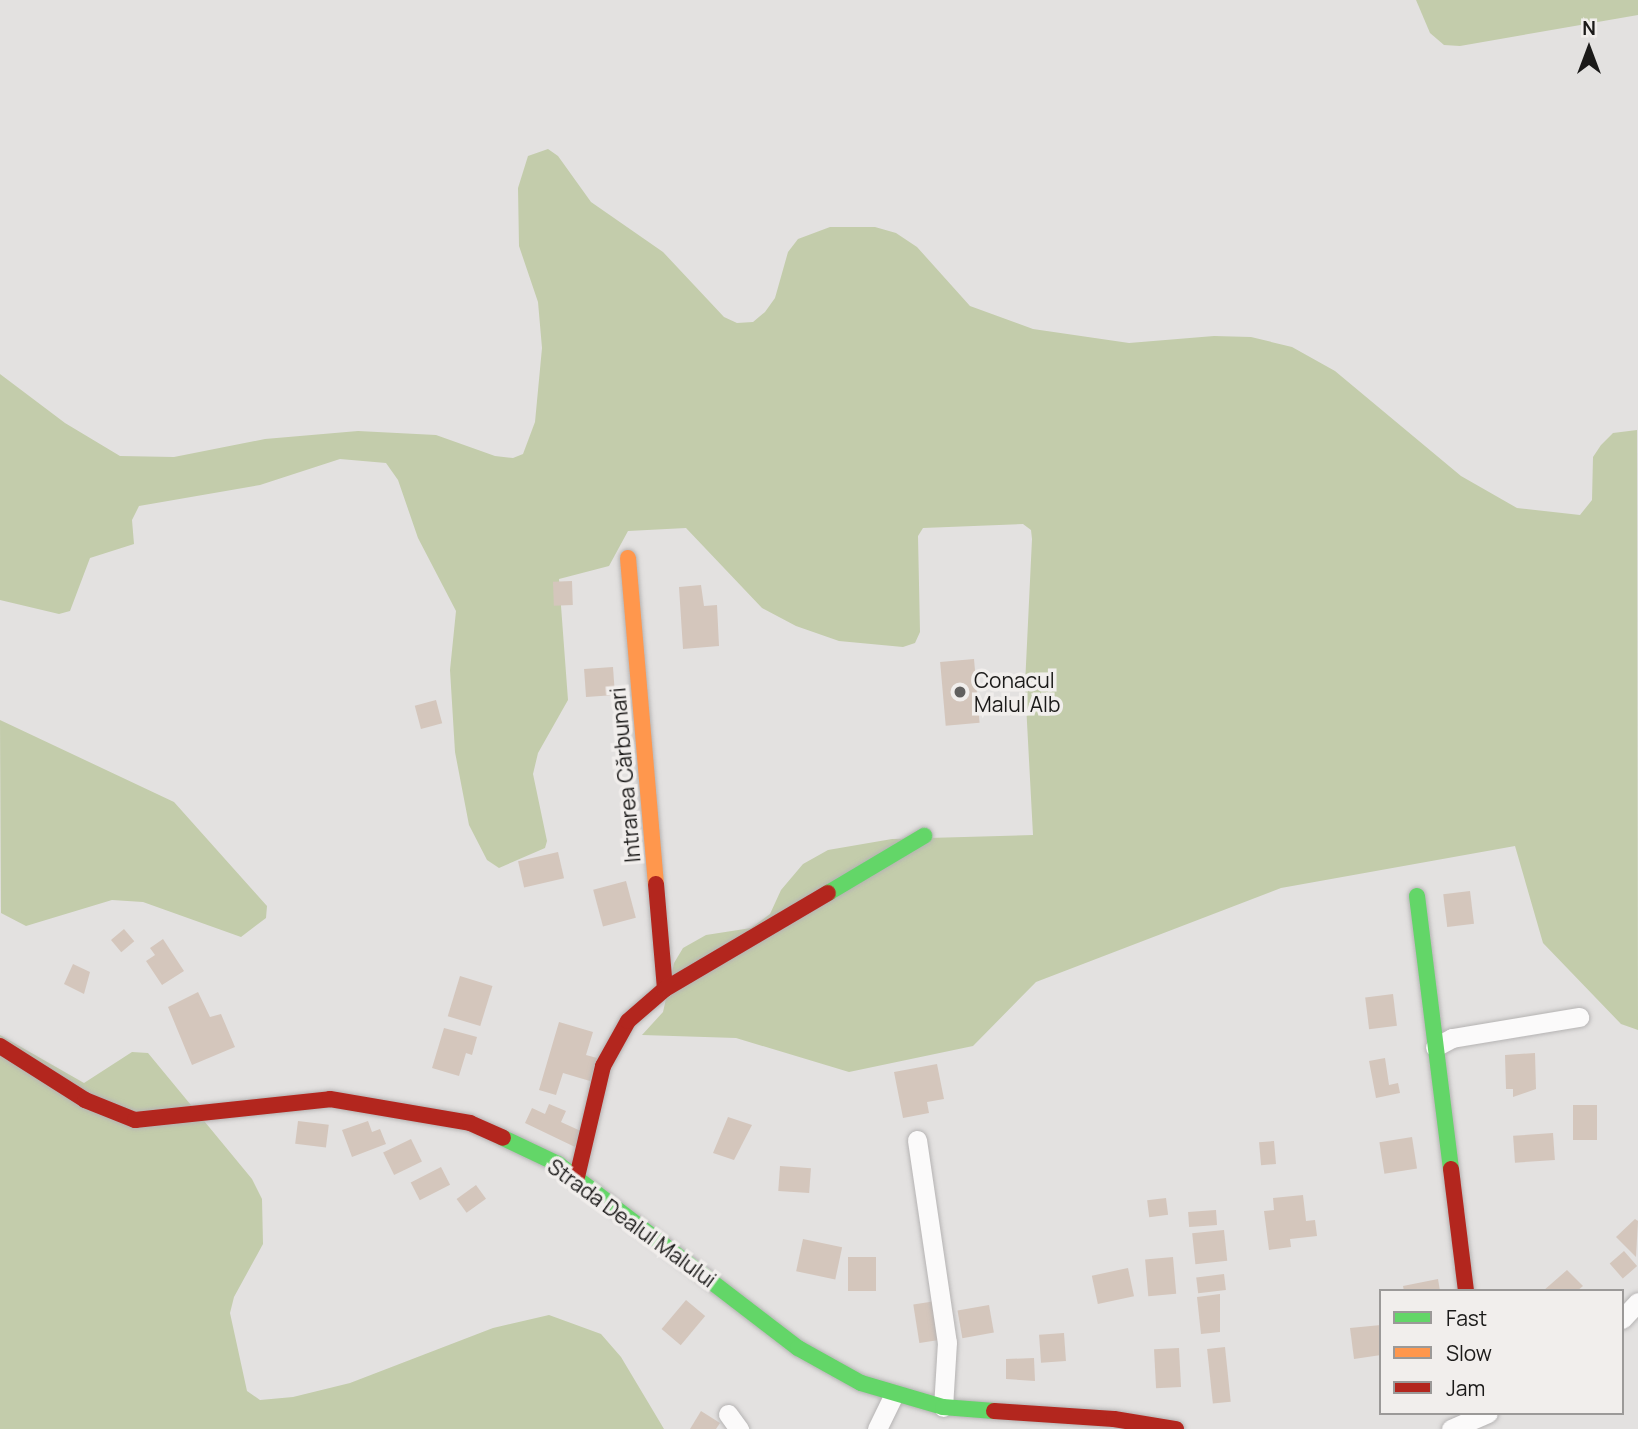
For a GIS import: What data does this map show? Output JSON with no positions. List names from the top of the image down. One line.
{"streets":{"street":["Intrarea Cărbunari","Strada Dealul Malului"]},"places":["Conacul Malul Alb"],"legend":["Fast","Slow","Jam"],"north":"top"}
